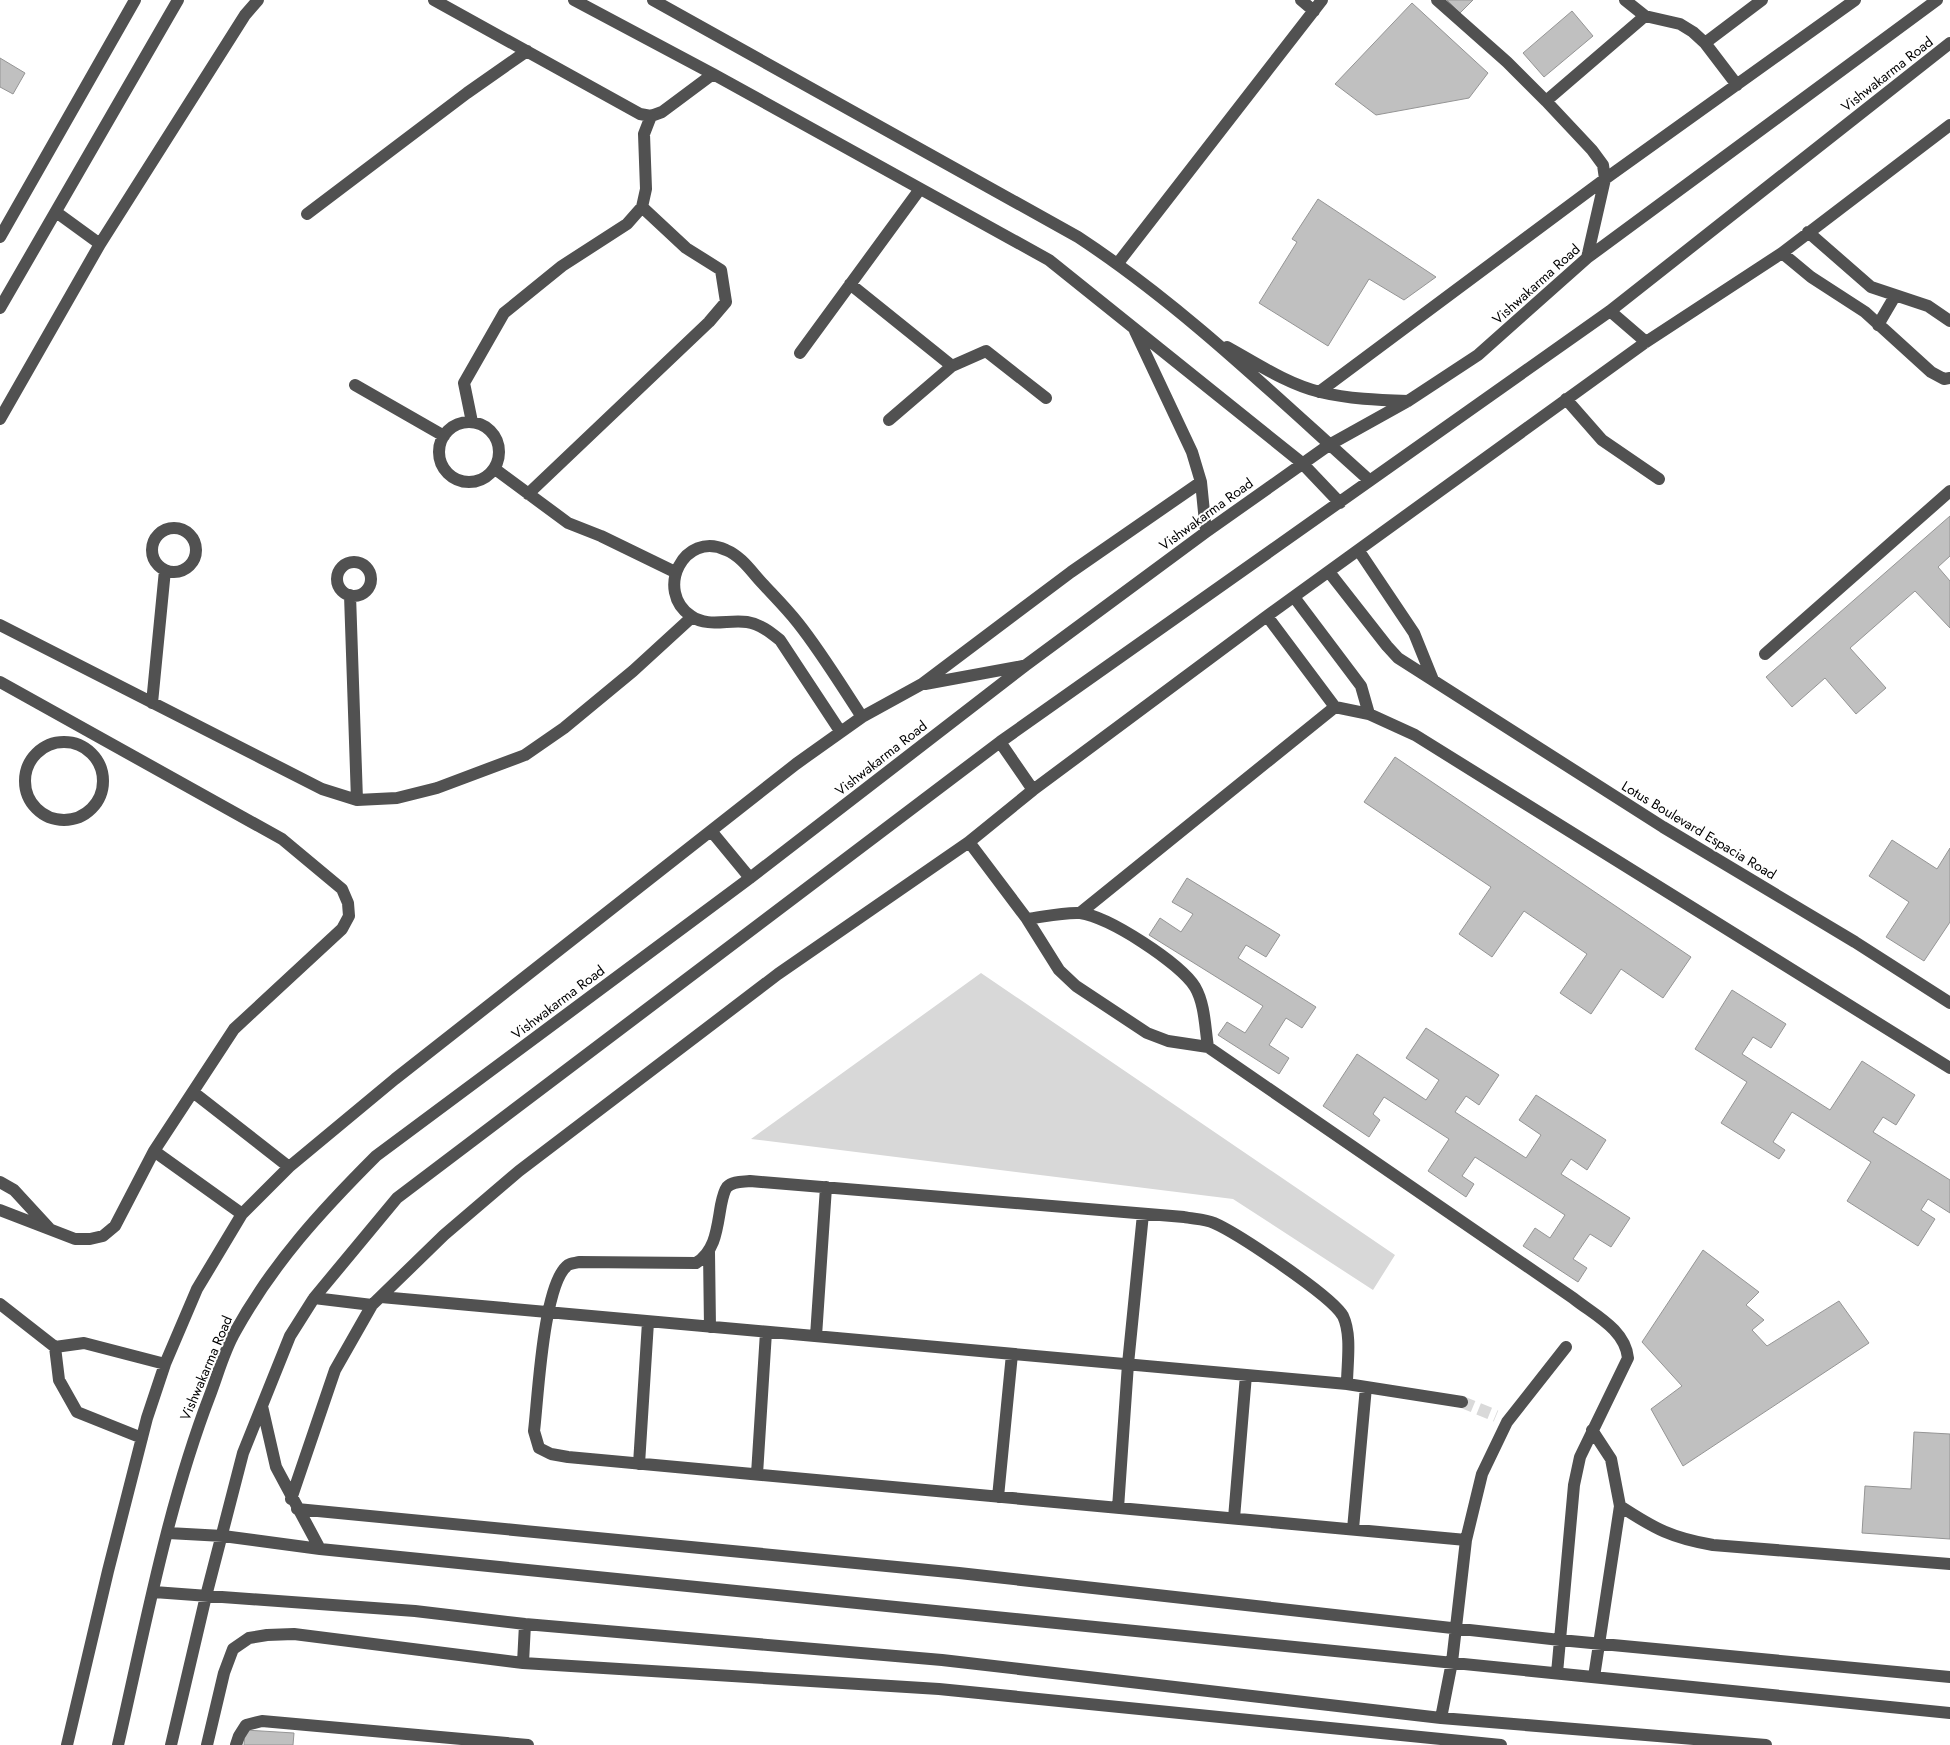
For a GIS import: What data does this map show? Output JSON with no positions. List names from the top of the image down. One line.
{"streets":{"street":["Vishwakarma Road","Lotus Boulevard Espacia Road"]}}
